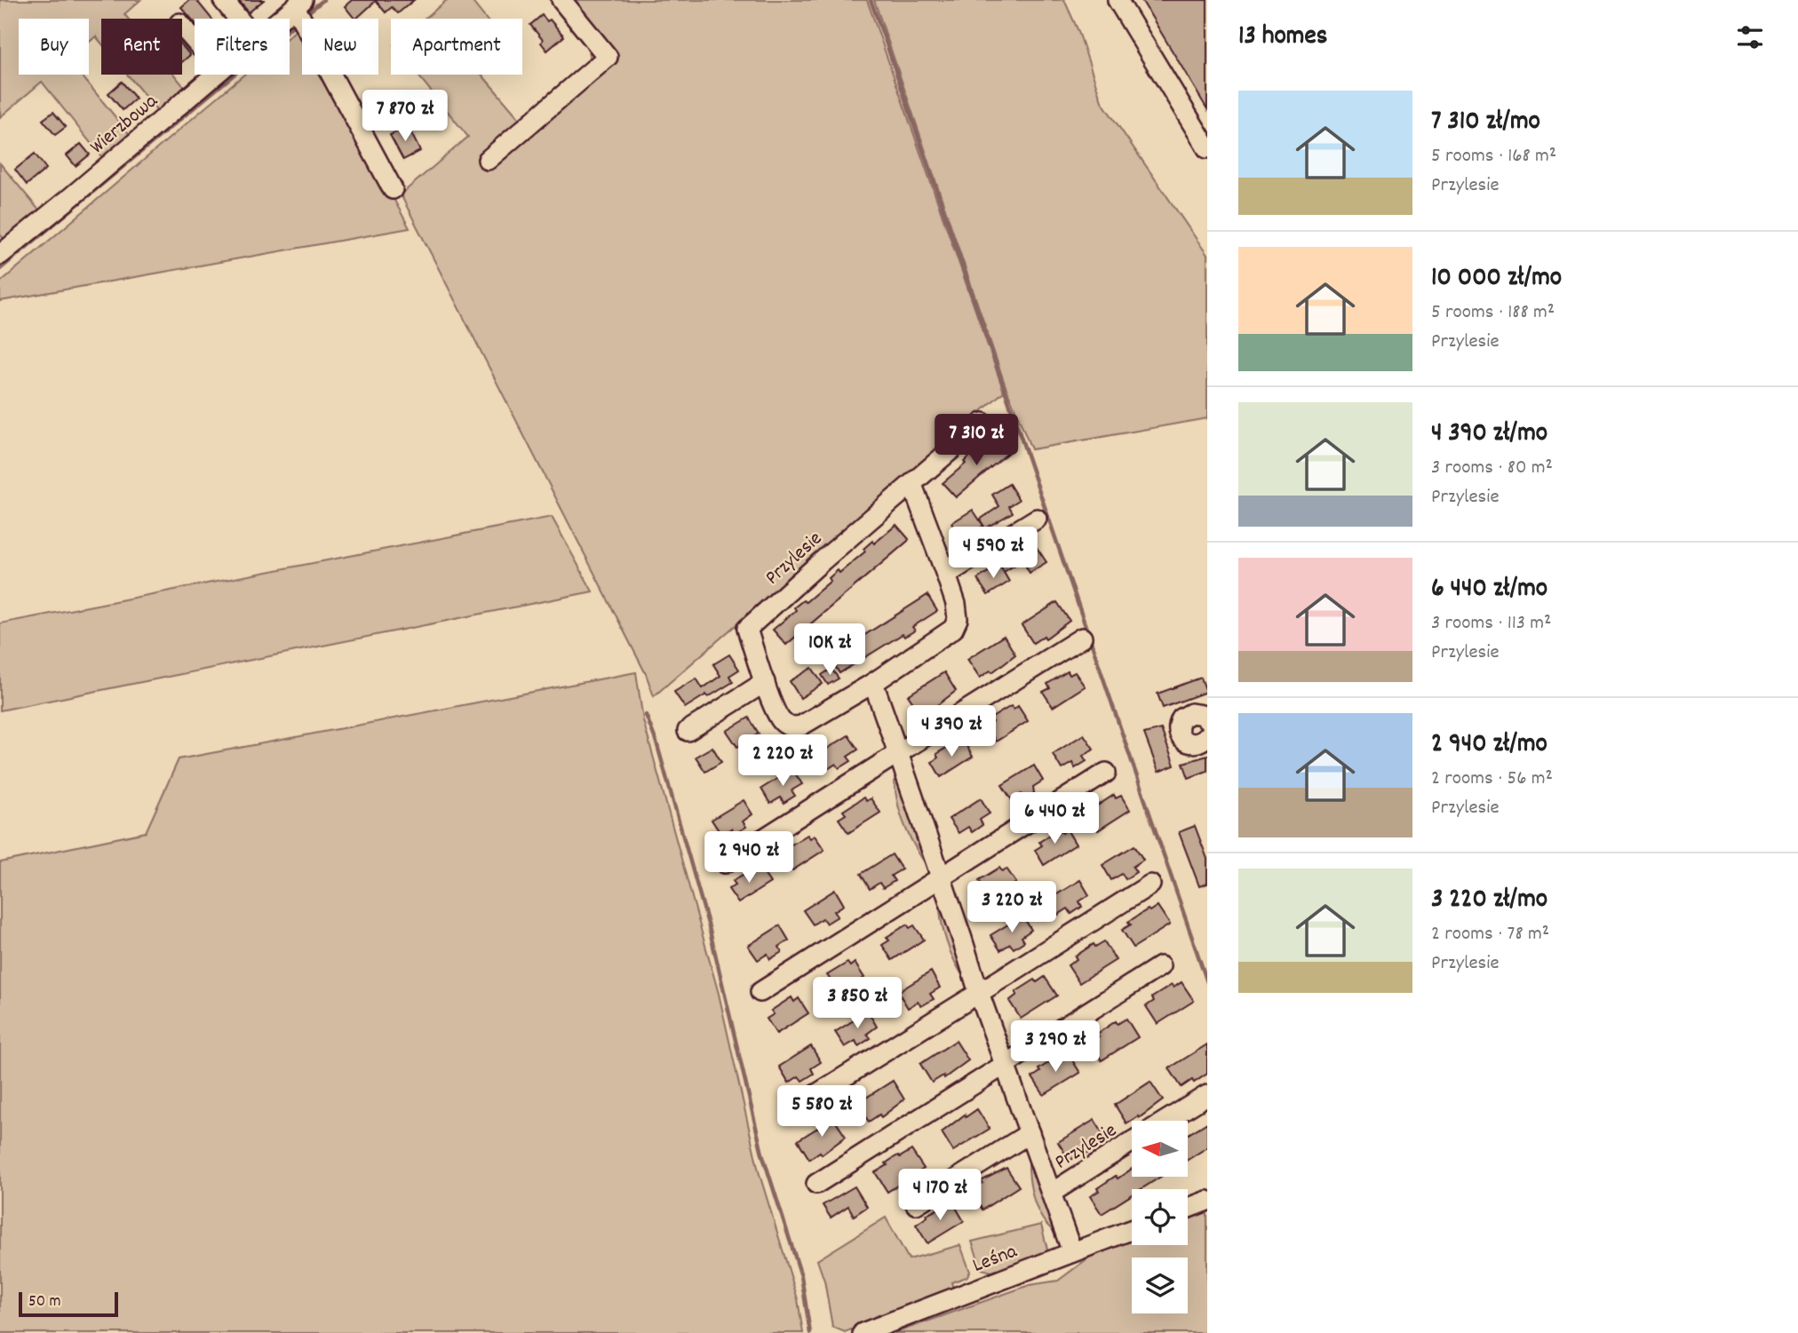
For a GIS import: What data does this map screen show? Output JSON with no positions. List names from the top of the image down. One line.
{"streets":{"street":["Wierzbowa","Przylesie","Leśna"]},"crossings":[["Przylesie","Leśna"]],"scale_bar":"50 m","north":"left","page":{"heading":"13 homes","chip":["Buy","Rent","Filters","New","Apartment"],"list":[{"name":"7 310 zł/mo","note":"5 rooms · 168 m² · Przylesie"},{"name":"10 000 zł/mo","note":"5 rooms · 188 m² · Przylesie"},{"name":"4 390 zł/mo","note":"3 rooms · 80 m² · Przylesie"},{"name":"6 440 zł/mo","note":"3 rooms · 113 m² · Przylesie"},{"name":"2 940 zł/mo","note":"2 rooms · 56 m² · Przylesie"},{"name":"3 220 zł/mo","note":"2 rooms · 78 m² · Przylesie"}],"price":["7 870 zł","7 310 zł","4 590 zł","10K zł","4 390 zł","2 220 zł","6 440 zł","2 940 zł","3 220 zł","3 850 zł","3 290 zł","5 580 zł","4 170 zł"],"scale":"50 m"}}
